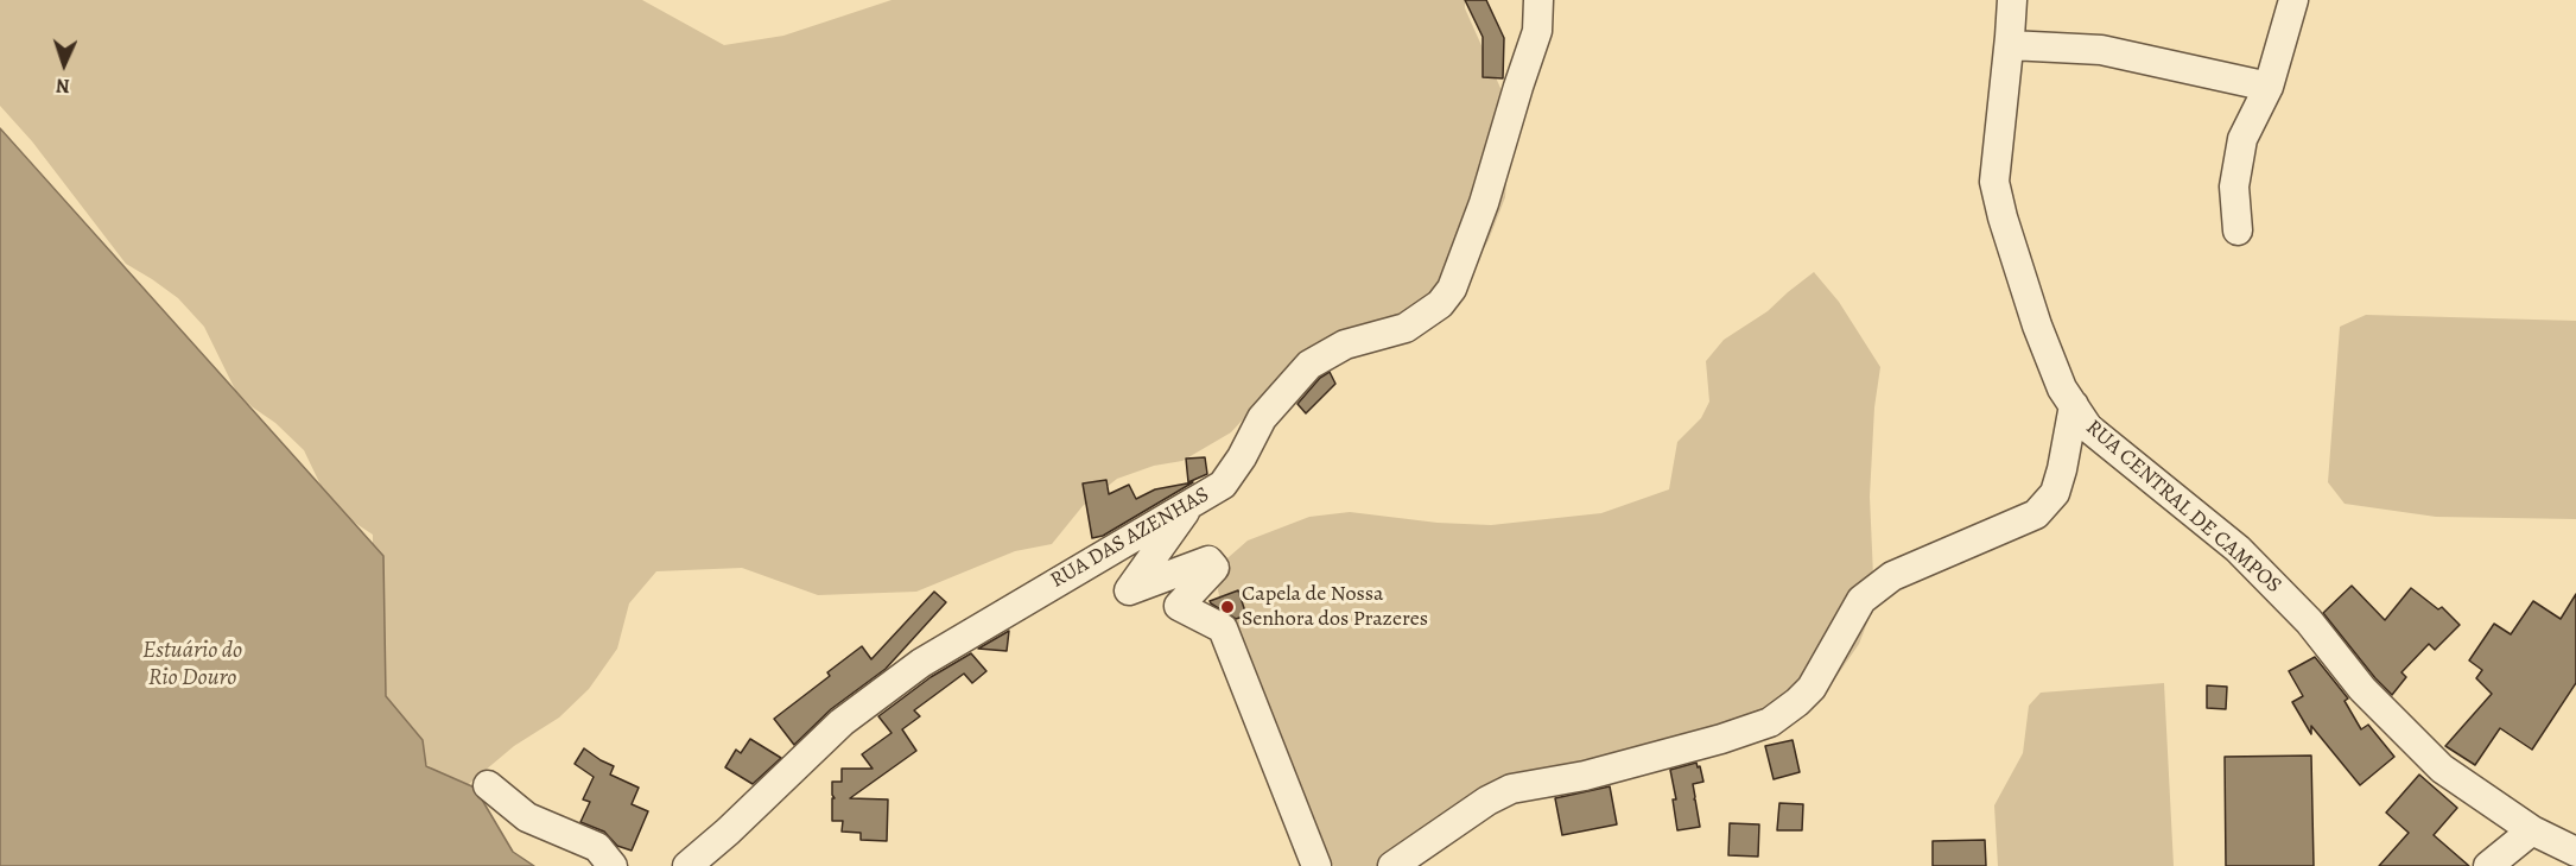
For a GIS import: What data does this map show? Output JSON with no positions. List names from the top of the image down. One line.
{"streets":{"street":["RUA CENTRAL DE CAMPOS","RUA DAS AZENHAS"]},"water":["Estuário do Rio Douro"],"places":["Capela de Nossa Senhora dos Prazeres"],"north":"bottom"}
